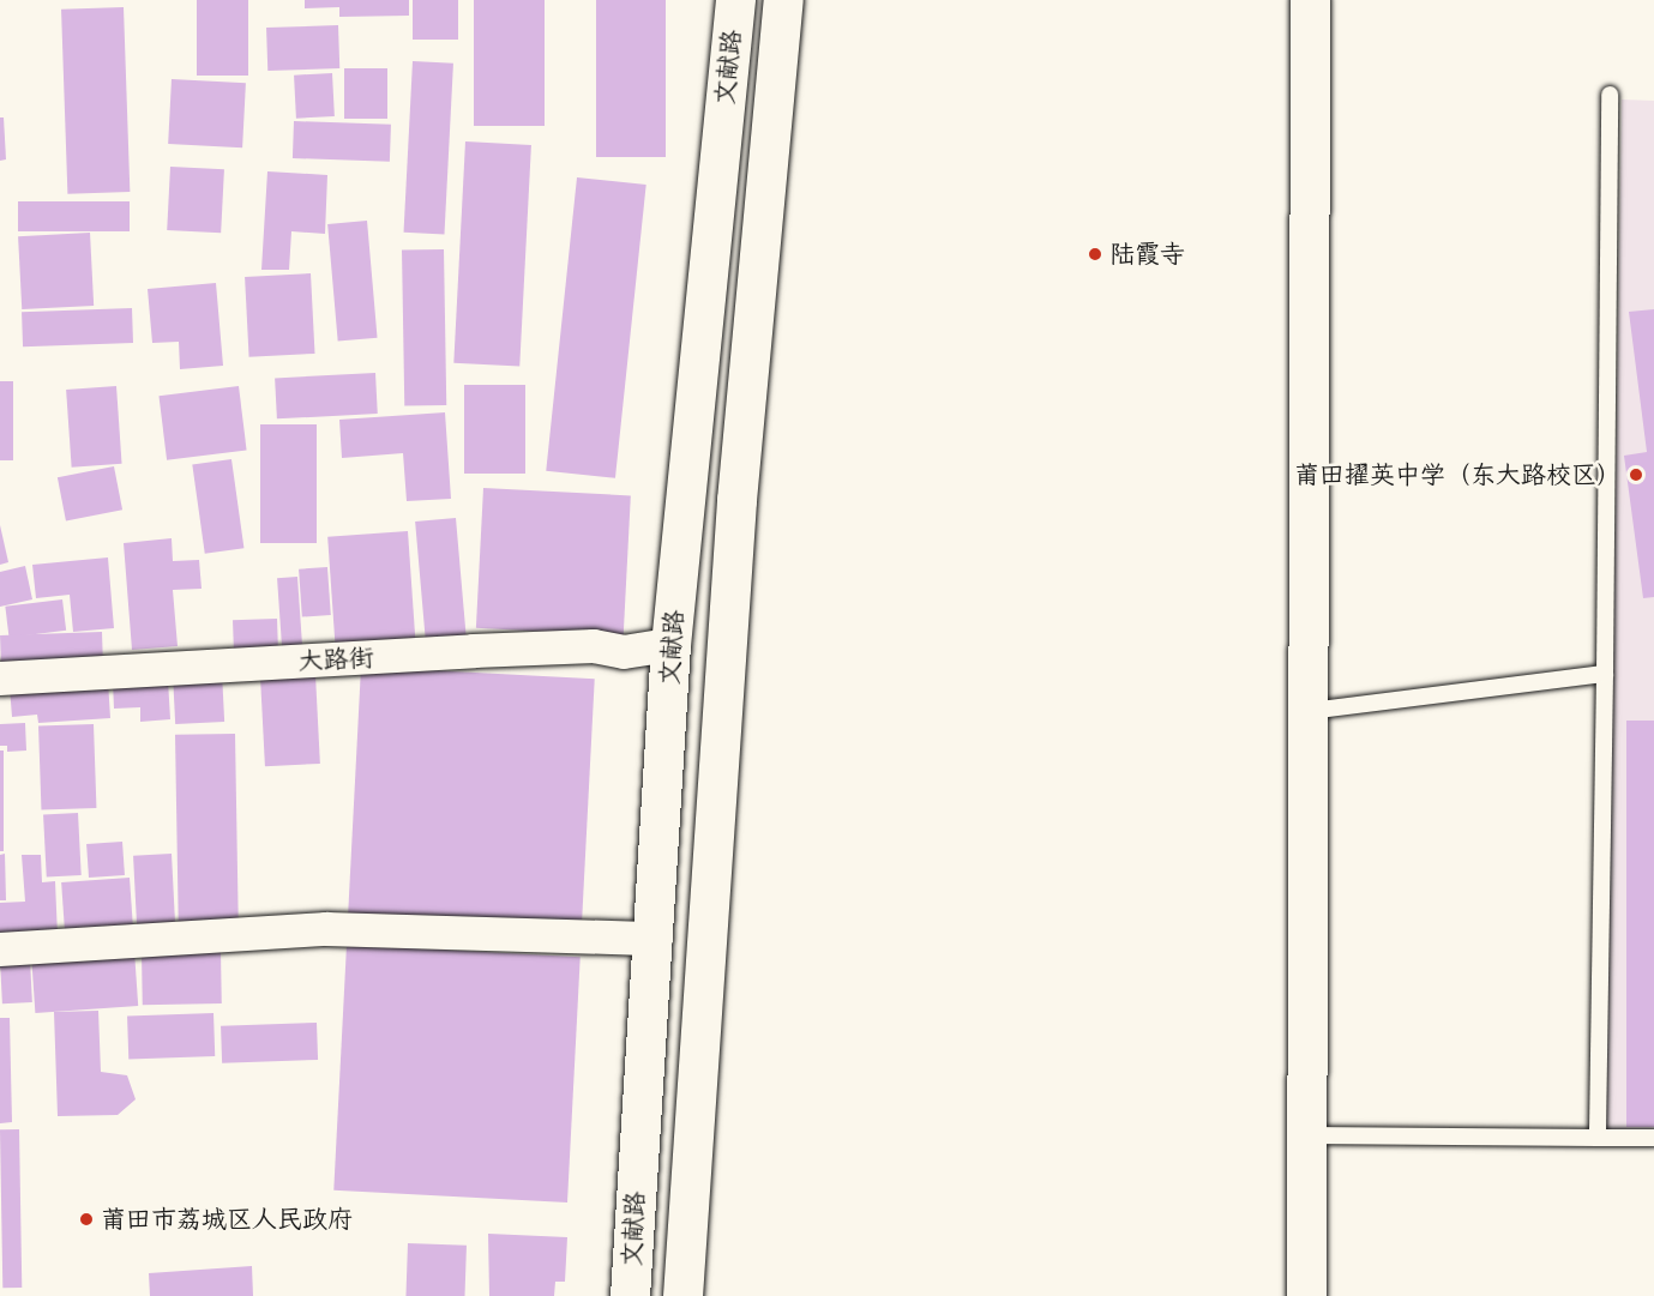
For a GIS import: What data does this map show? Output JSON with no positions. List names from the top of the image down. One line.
{"streets":{"main road":["文献路"],"street":["大路街"]},"crossings":[["文献路","大路街"]],"places":["陆霞寺","莆田擢英中学（东大路校区）","莆田市荔城区人民政府"]}
